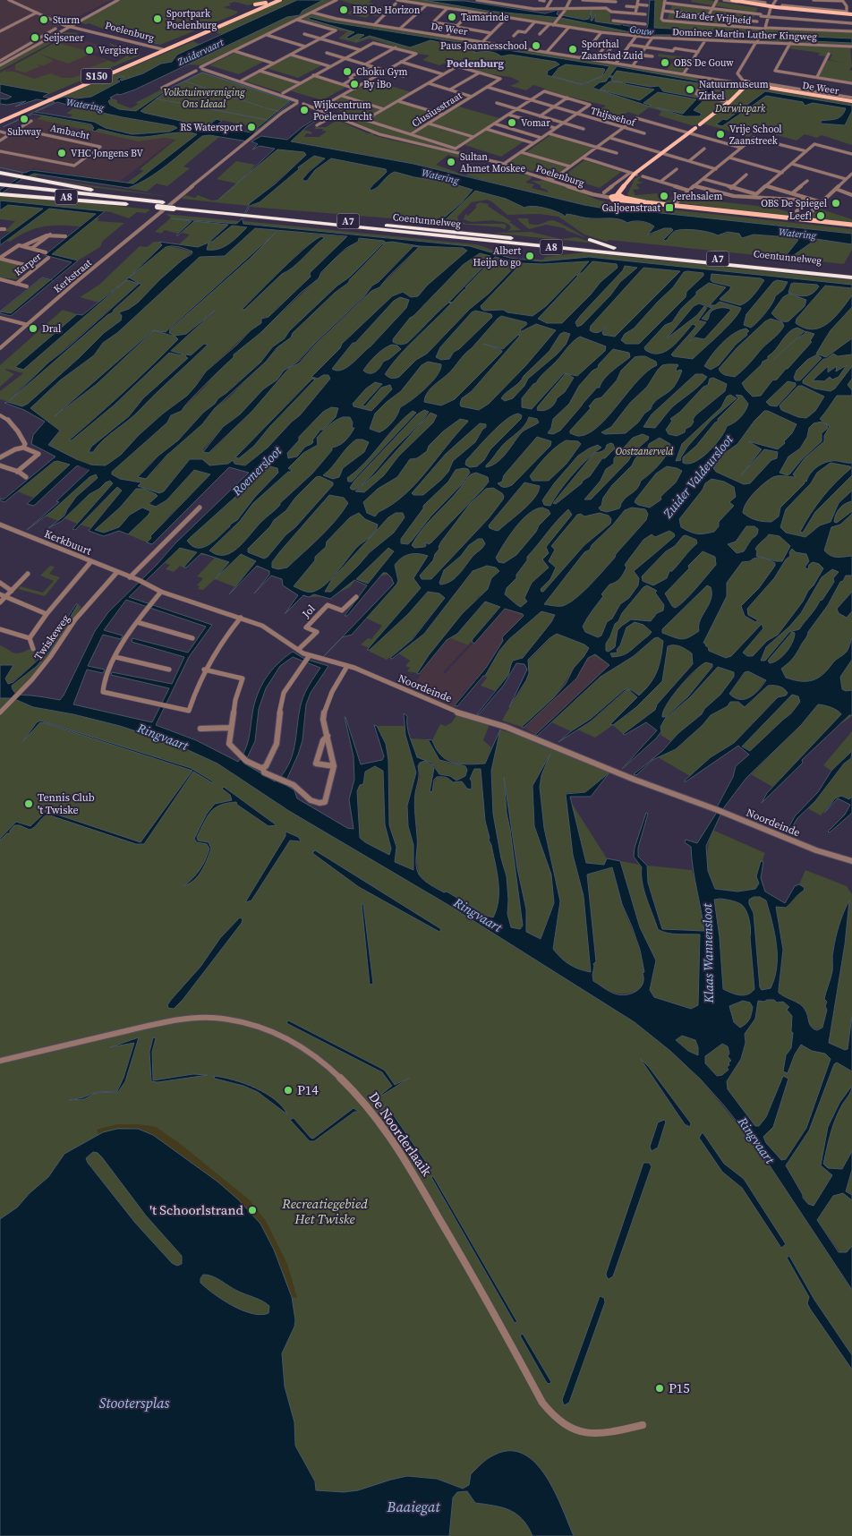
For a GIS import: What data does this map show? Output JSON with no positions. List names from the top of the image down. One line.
{"streets":{"highway":["A8","Coentunnelweg","A7"],"main road":["De Weer","S150"],"street":["Laan der Vrijheid","Poelenburg","Dominee Martin Luther Kingweg","Clusiusstraat","Thijssehof","Ambacht","Karper","Kerkstraat","Kerkbuurt","Jol","Twiskeweg","Noordeinde","De Noorderlaaik"]},"crossings":[["Poelenburg","S150"],["Poelenburg","Kerkstraat"],["Clusiusstraat","Thijssehof"],["A8","Coentunnelweg"],["Kerkbuurt","Twiskeweg"],["Kerkbuurt","Noordeinde"],["Jol","Noordeinde"]],"districts":["Poelenburg"],"water":["Gouw","Zuidervaart","Watering","Roemersloot","Zuider Valdeursloot","Ringvaart","Klaas Wannensloot","Stootersplas","Baaiegat"],"parks":["Volkstuinvereniging Ons Ideaal","Darwinpark","Oostzanerveld","Recreatiegebied Het Twiske"],"places":{"other":["IBS De Horizon","Tamarinde","Sportpark Poelenburg","Sturm","Seijsener","Paus Joannesschool","Sporthal Zaanstad Zuid","Vergister","OBS De Gouw","Choku Gym","By iBo","Natuurmuseum Zirkel","Wijkcentrum Poelenburcht","Subway","Vomar","RS Watersport","Vrije School Zaanstreek","VHC Jongens BV","Sultan Ahmet Moskee","Jerehsalem","OBS De Spiegel","Leef!","Albert Heijn to go","Dral","Tennis Club 't Twiske","P14","'t Schoorlstrand","P15"],"transit":["Galjoenstraat"]}}
